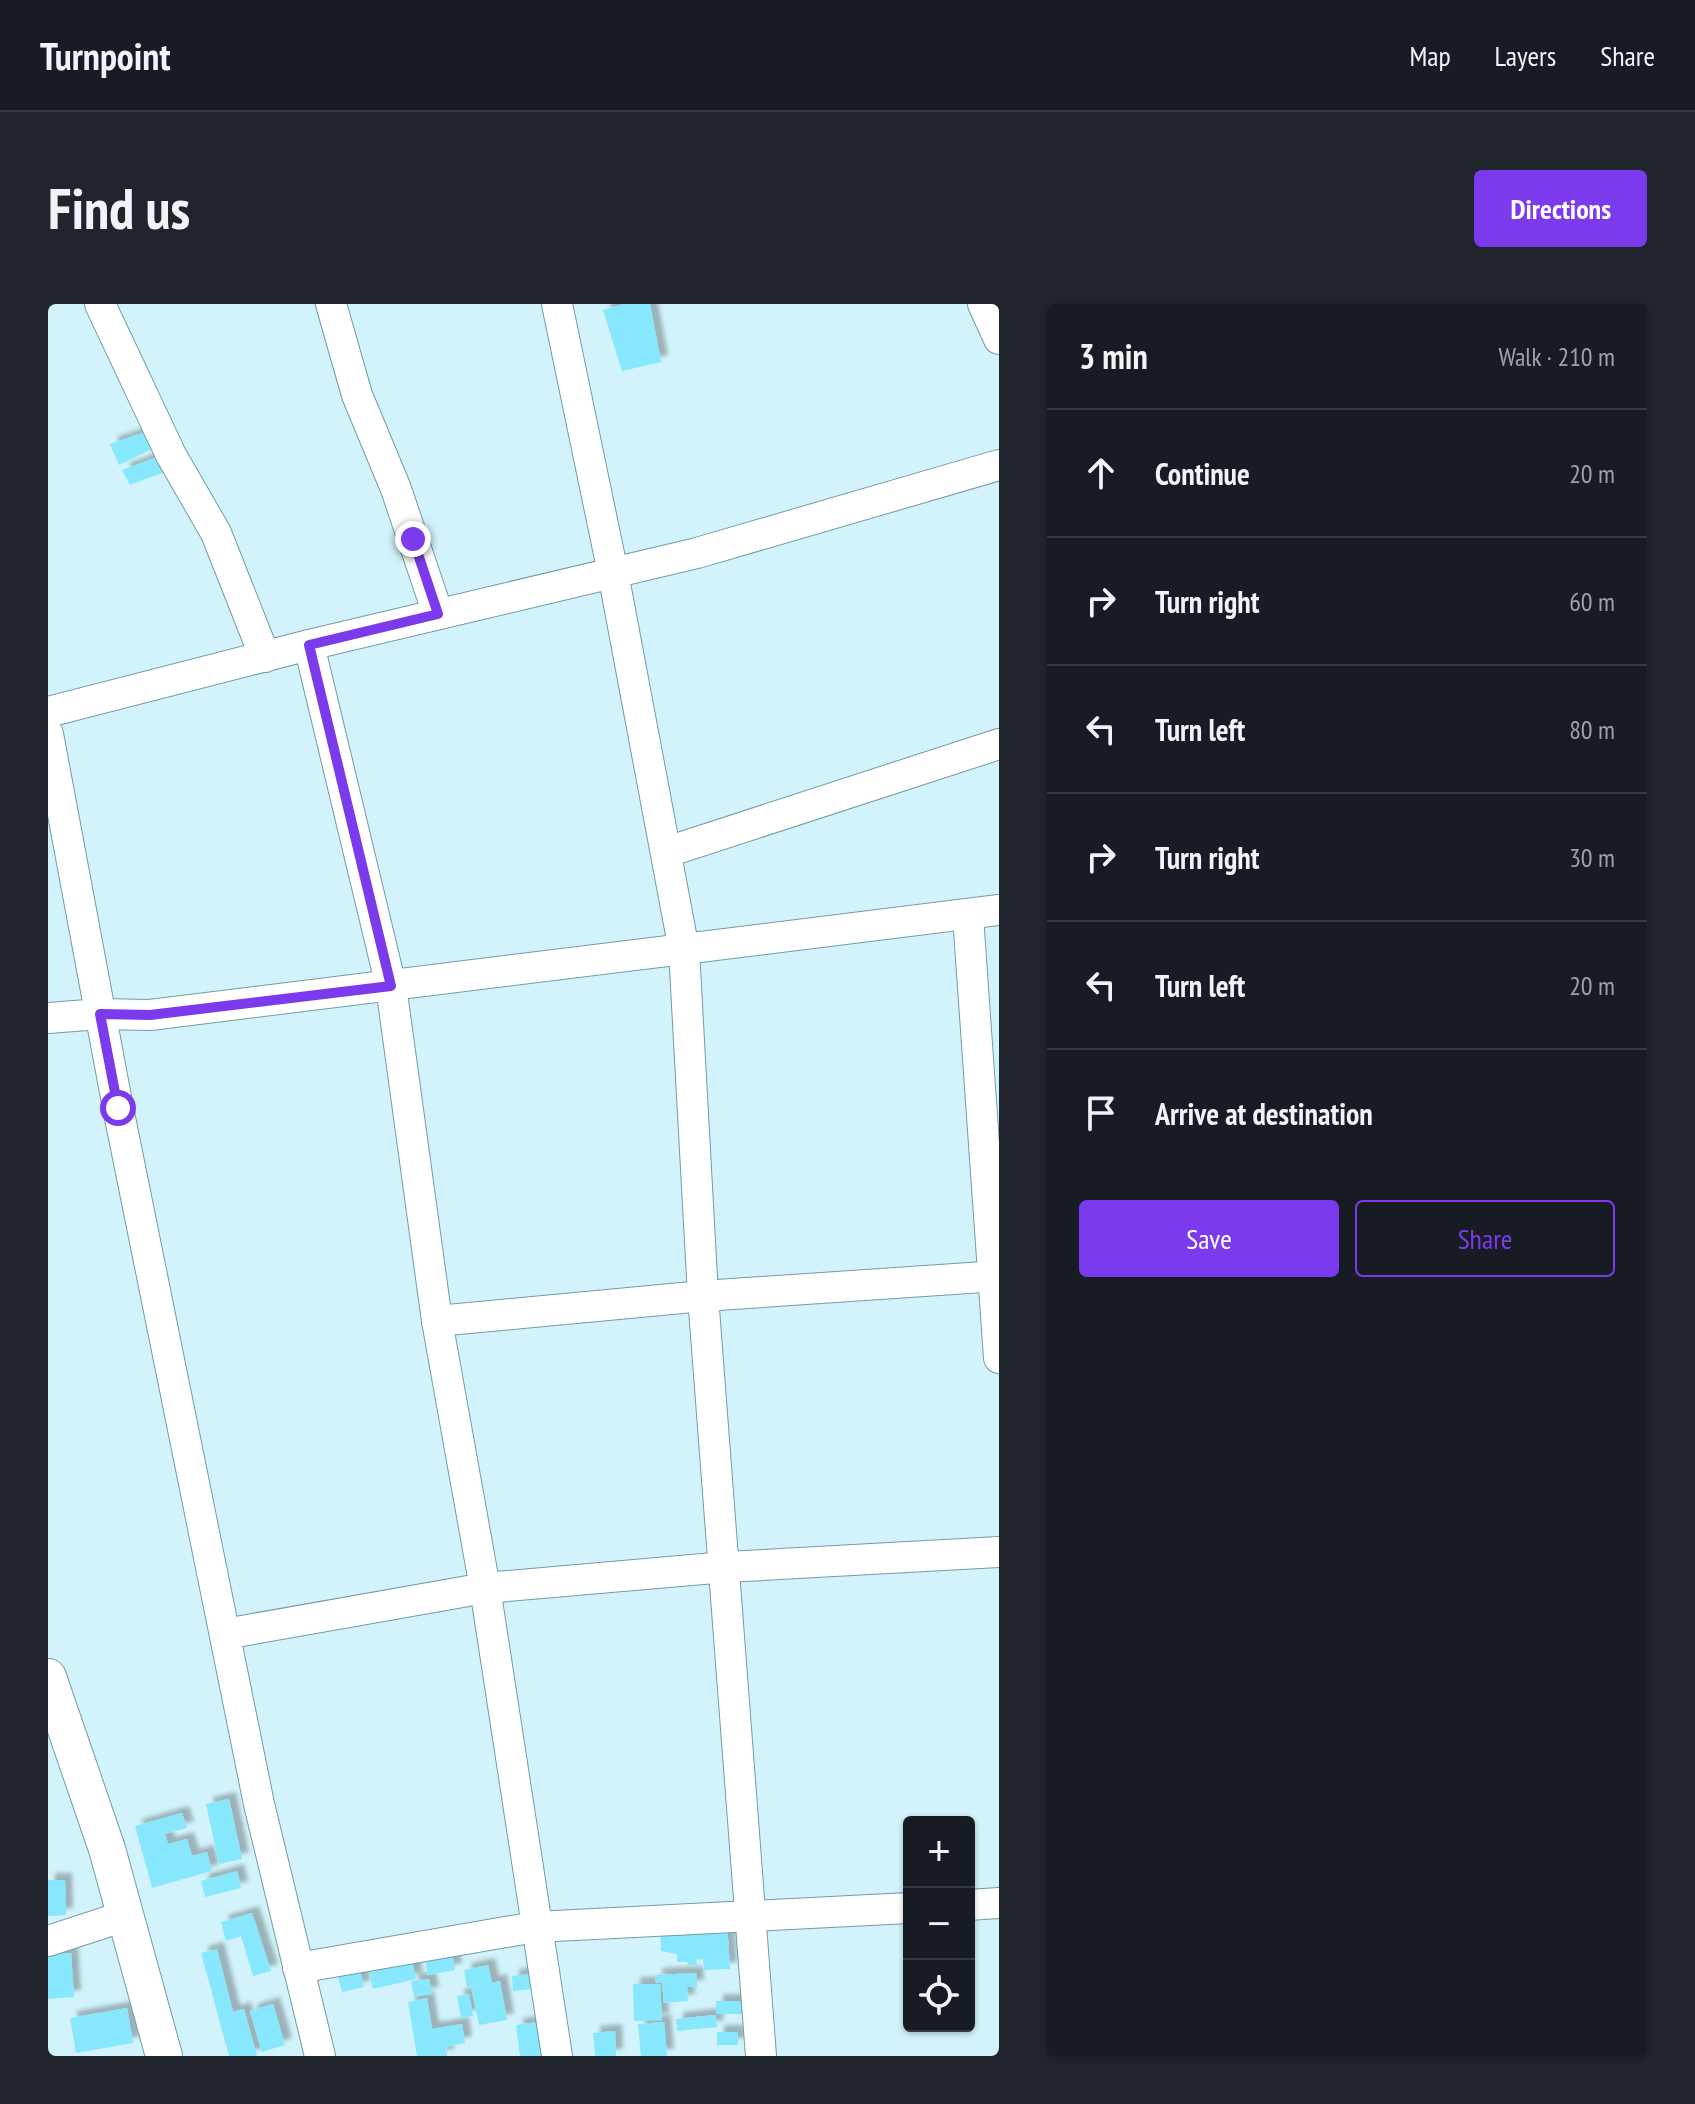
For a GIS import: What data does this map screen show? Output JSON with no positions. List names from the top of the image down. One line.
{"page":{"header":"Turnpoint","nav":["Map","Layers","Share"],"buttons":["Directions",["Save","Share"]],"title":"Find us","heading":["3 min","Walk · 210 m"],"list":[["Continue","20 m"],["Turn right","60 m"],["Turn left","80 m"],["Turn right","30 m"],["Turn left","20 m"],"Arrive at destination"],"map_buttons":["+","−"]}}
